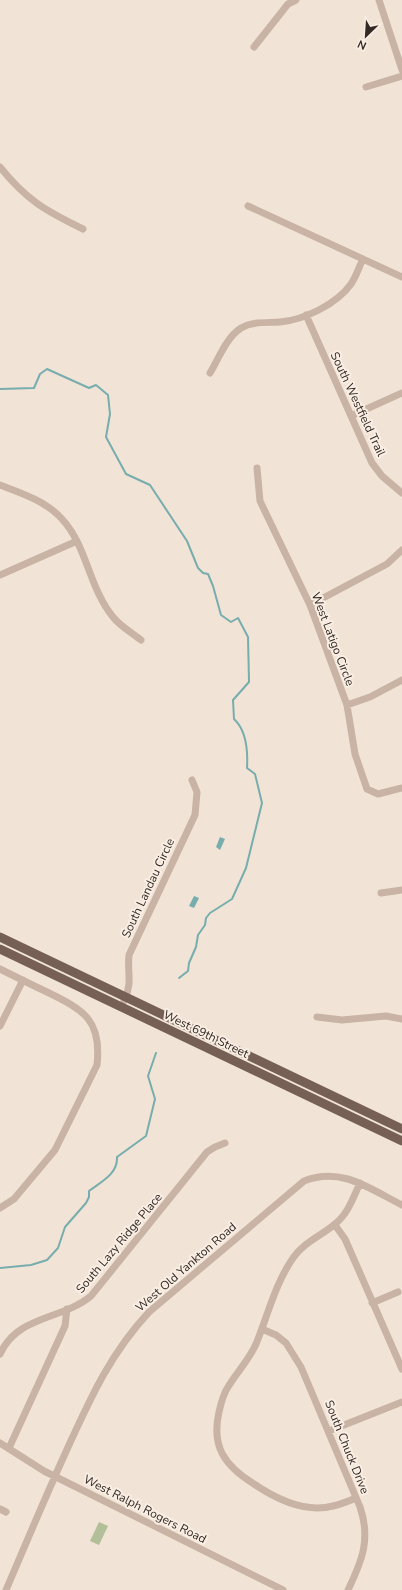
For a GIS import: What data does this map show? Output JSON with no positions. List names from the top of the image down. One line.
{"streets":{"main road":["West 69th Street"],"street":["South Westfield Trail","West Latigo Circle","South Landau Circle","South Lazy Ridge Place","West Old Yankton Road","South Chuck Drive","West Ralph Rogers Road"]},"crossings":[["South Landau Circle","West 69th Street"],["West Old Yankton Road","West Ralph Rogers Road"]],"north":"bottom left"}
